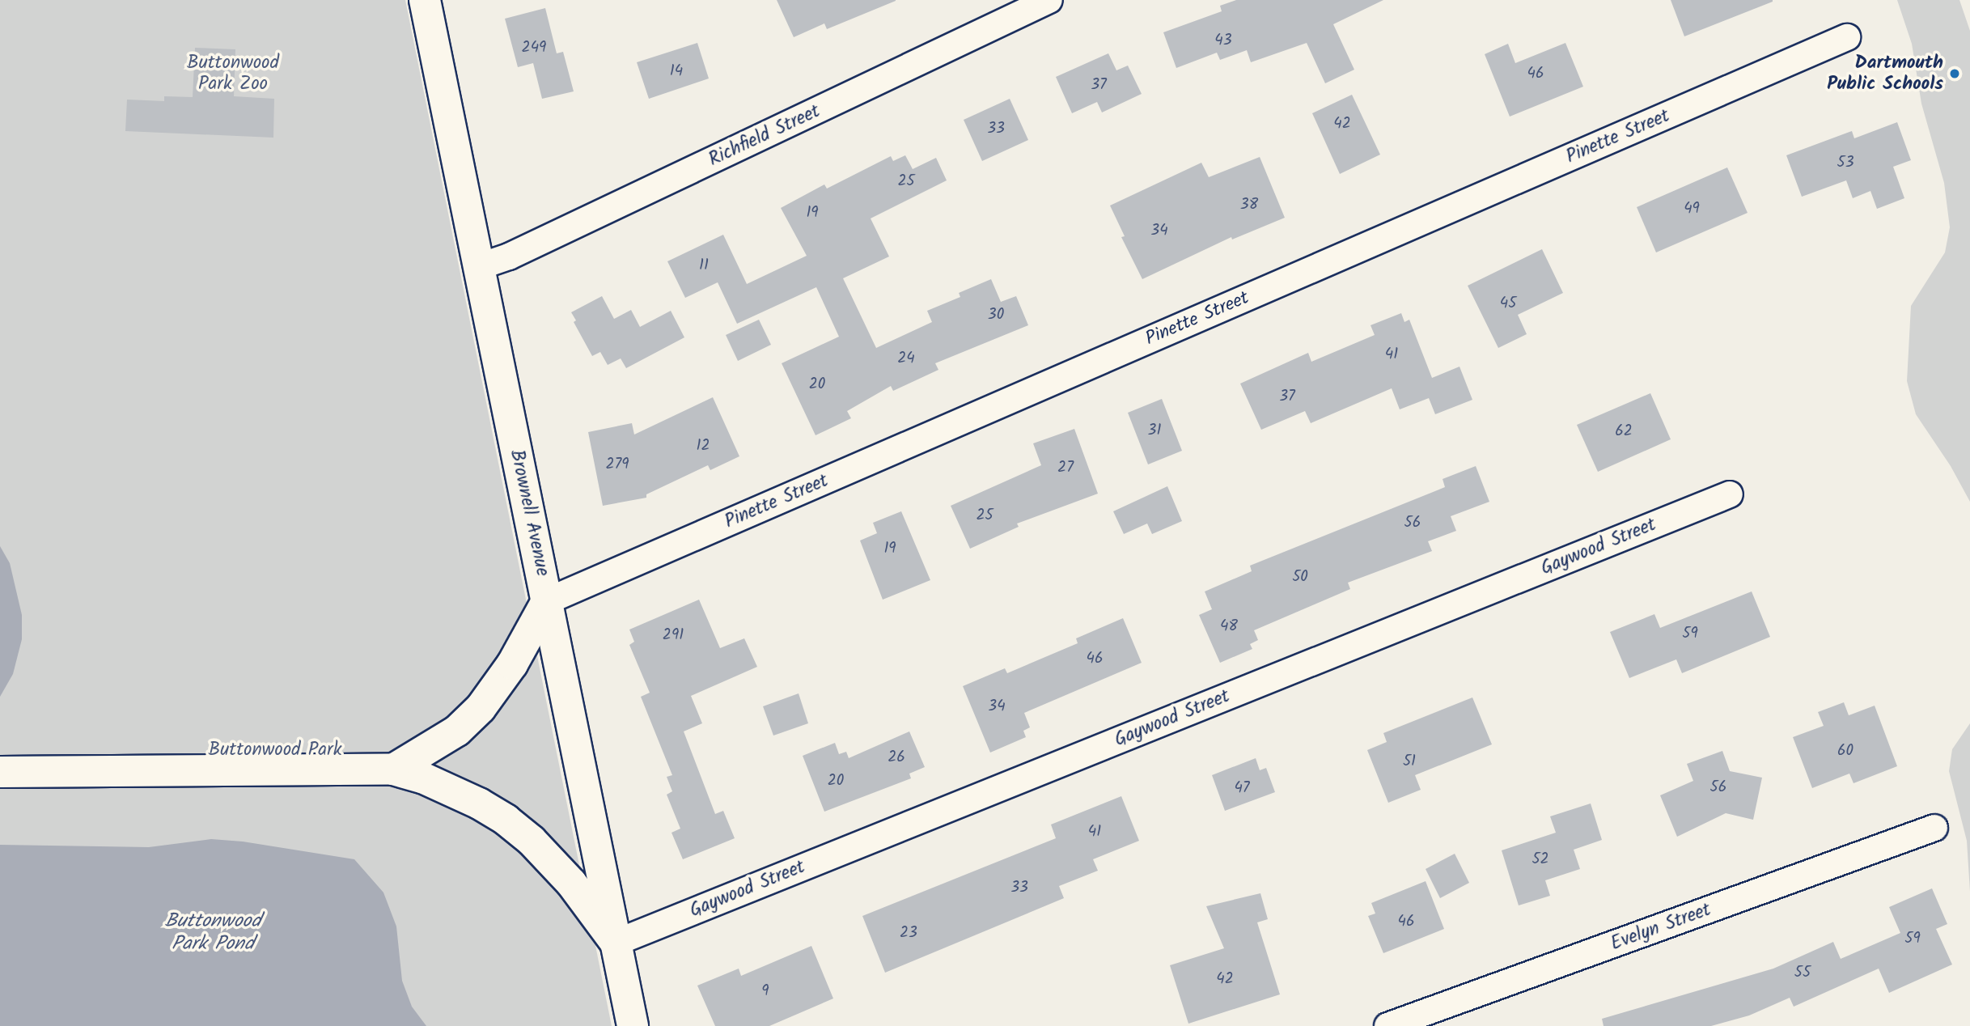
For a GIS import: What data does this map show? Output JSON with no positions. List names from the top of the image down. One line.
{"streets":{"main road":["Brownell Avenue"],"street":["Richfield Street","Pinette Street","Gaywood Street","Evelyn Street"]},"crossings":[["Richfield Street","Brownell Avenue"],["Pinette Street","Brownell Avenue"],["Brownell Avenue","Gaywood Street"]],"water":["Buttonwood Park Pond"],"parks":["Buttonwood Park Zoo","Buttonwood Park"],"places":["Dartmouth Public Schools"],"house_numbers":["43","249","14","46","37","42","33","53","25","38","49","19","34","11","45","30","41","24","20","37","31","62","12","279","27","25","56","19","50","48","59","291","46","34","60","26","51","20","56","47","41","52","33","46","23","59","55","42","9"]}
